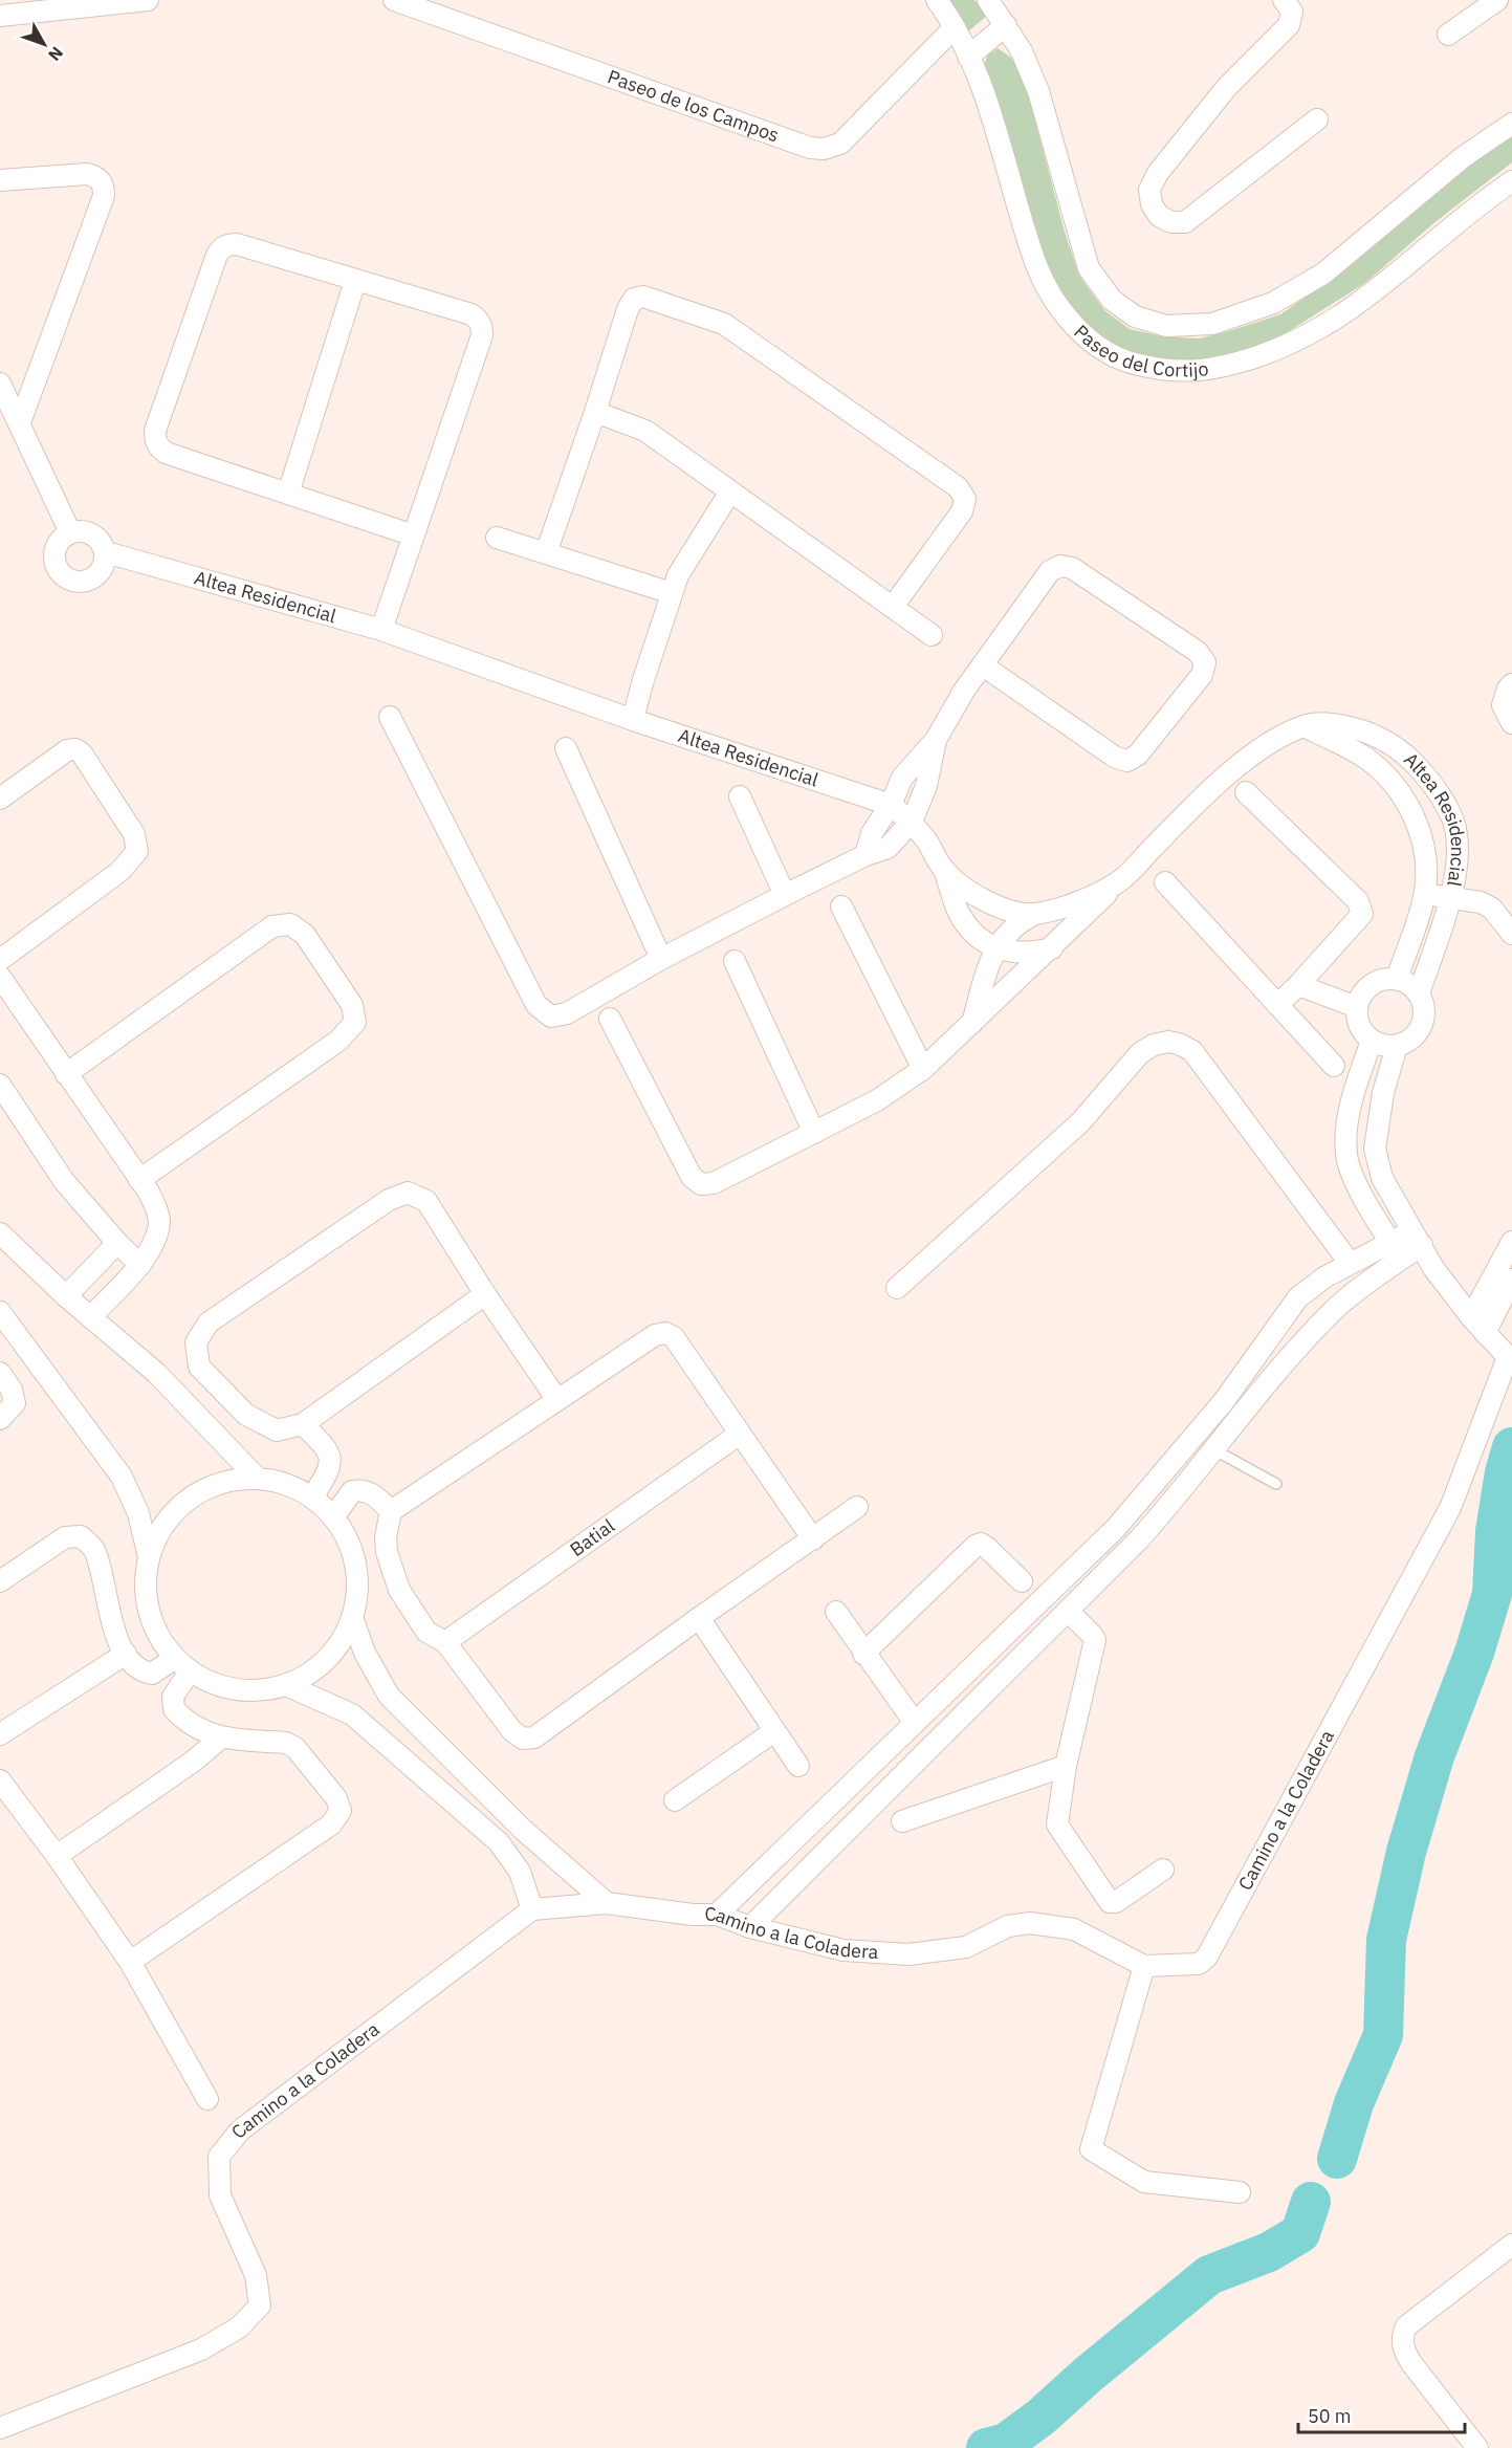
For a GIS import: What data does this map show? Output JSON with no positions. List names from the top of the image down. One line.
{"streets":{"street":["Paseo de los Campos","Paseo del Cortijo","Altea Residencial","Batial","Camino a la Coladera"]},"crossings":[["Paseo de los Campos","Paseo del Cortijo"]],"scale_bar":"50 m","north":"bottom right"}
